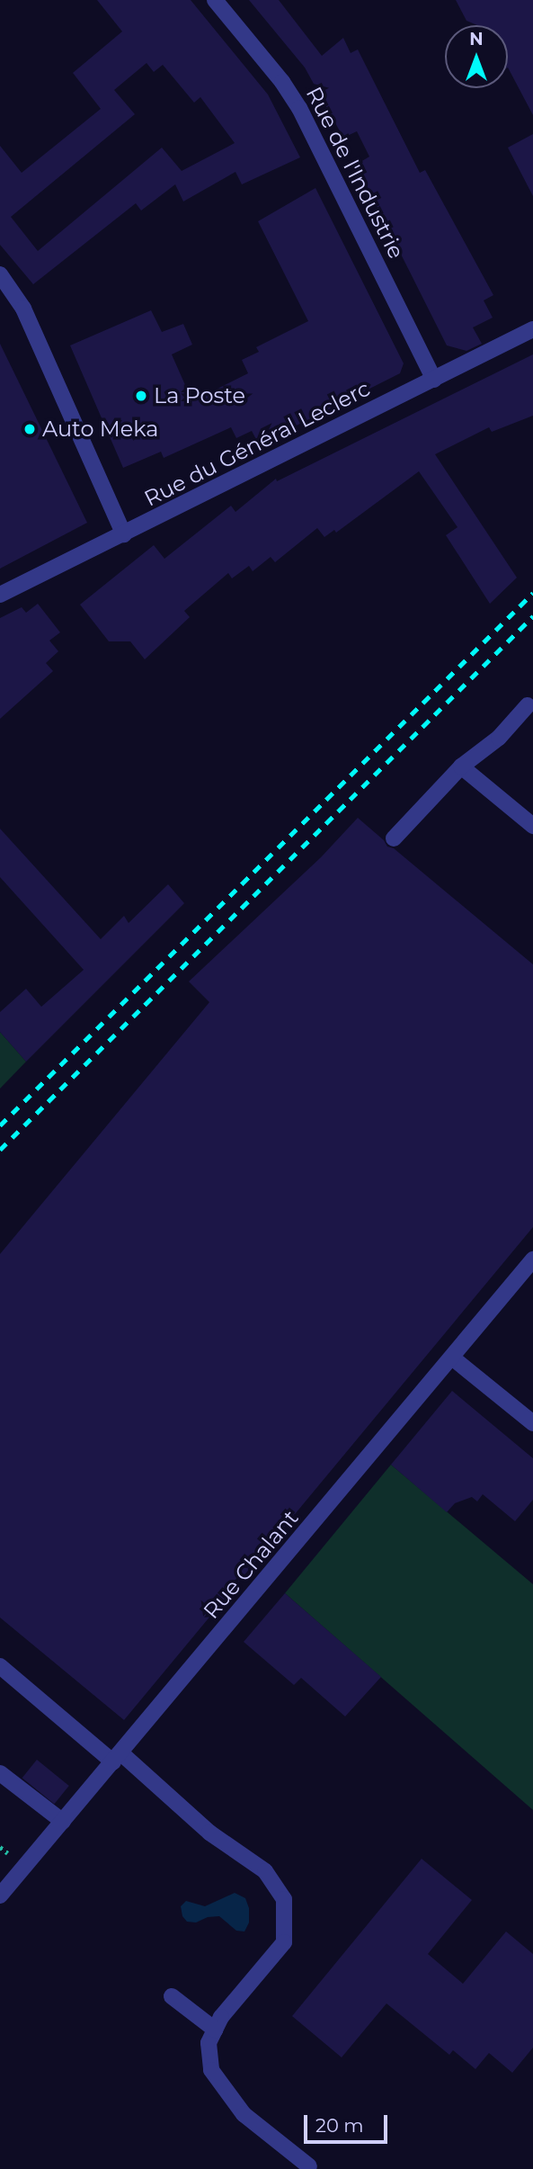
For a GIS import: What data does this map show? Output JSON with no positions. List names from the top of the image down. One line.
{"streets":{"street":["Rue de l'Industrie","Rue du Général Leclerc","Rue Chalant"]},"crossings":[["Rue de l'Industrie","Rue du Général Leclerc"]],"places":["La Poste","Auto Meka"],"scale_bar":"20 m","north":"top"}
